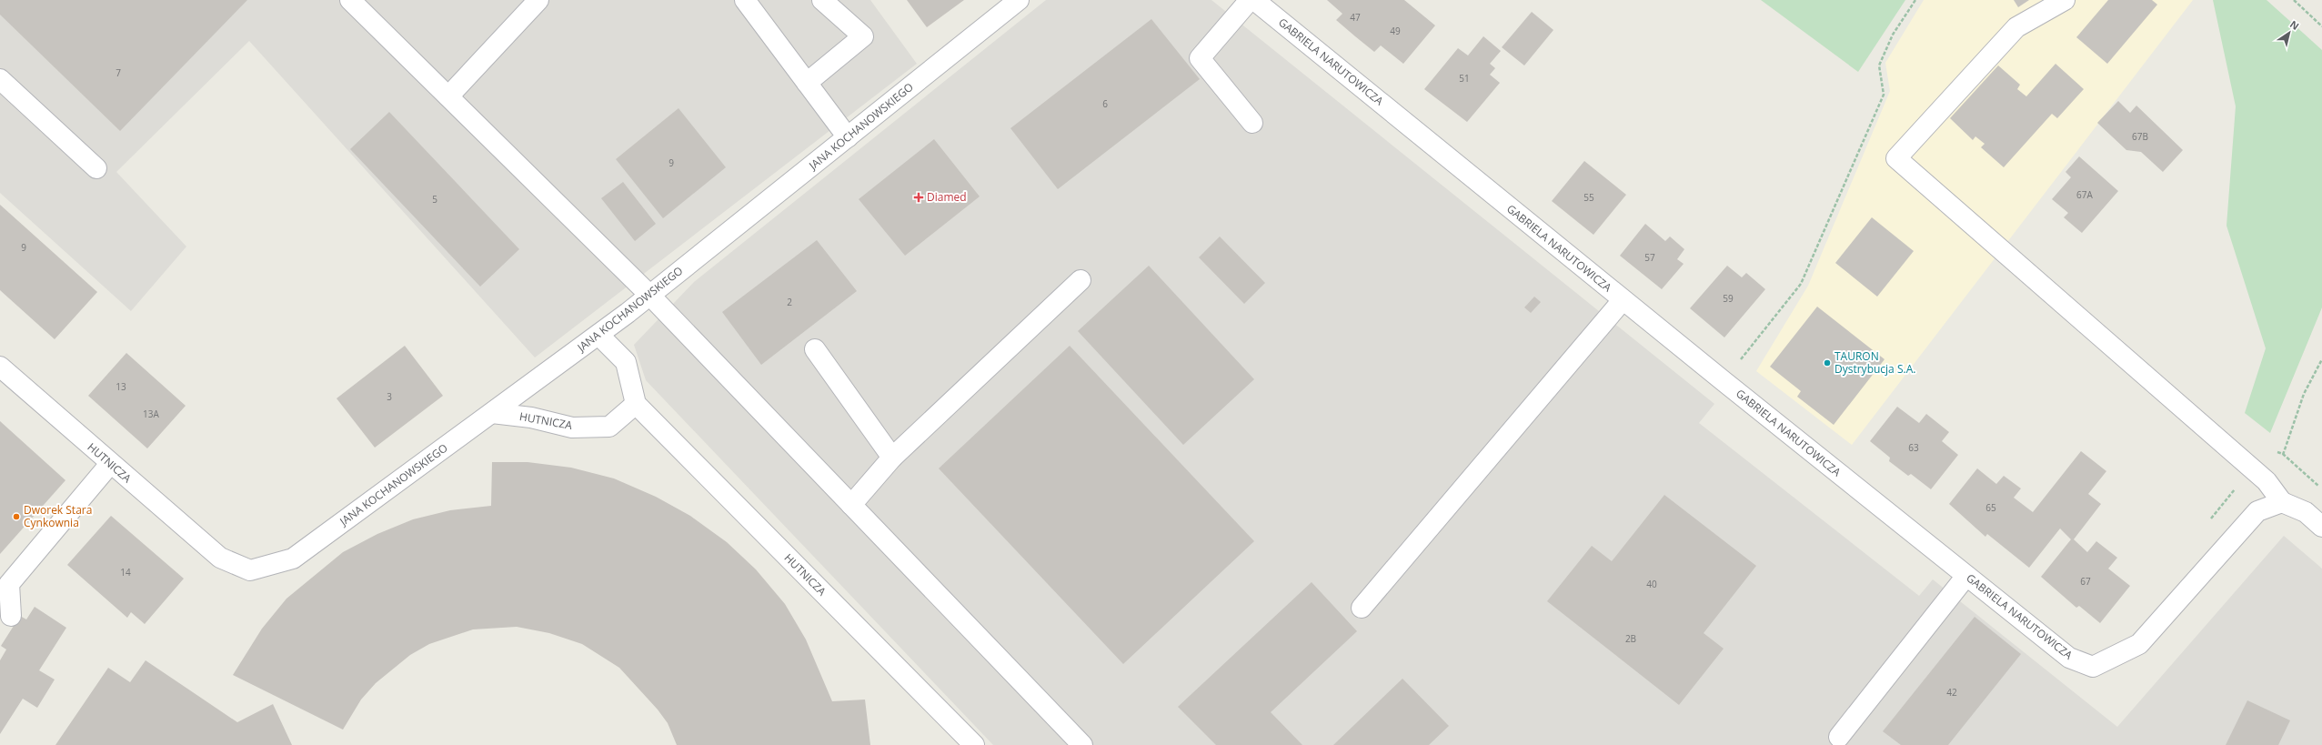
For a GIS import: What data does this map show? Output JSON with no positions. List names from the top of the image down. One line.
{"streets":{"street":["GABRIELA NARUTOWICZA","JANA KOCHANOWSKIEGO","HUTNICZA"]},"crossings":[["JANA KOCHANOWSKIEGO","HUTNICZA"]],"places":{"health":["Diamed"],"other":["TAURON Dystrybucja S.A.","Dworek Stara Cynkownia"]},"house_numbers":["47","49","7","51","6","67B","9","67A","55","5","9","57","59","2","13","3","13A","63","65","14","67","40","2B","42"],"north":"top right"}
